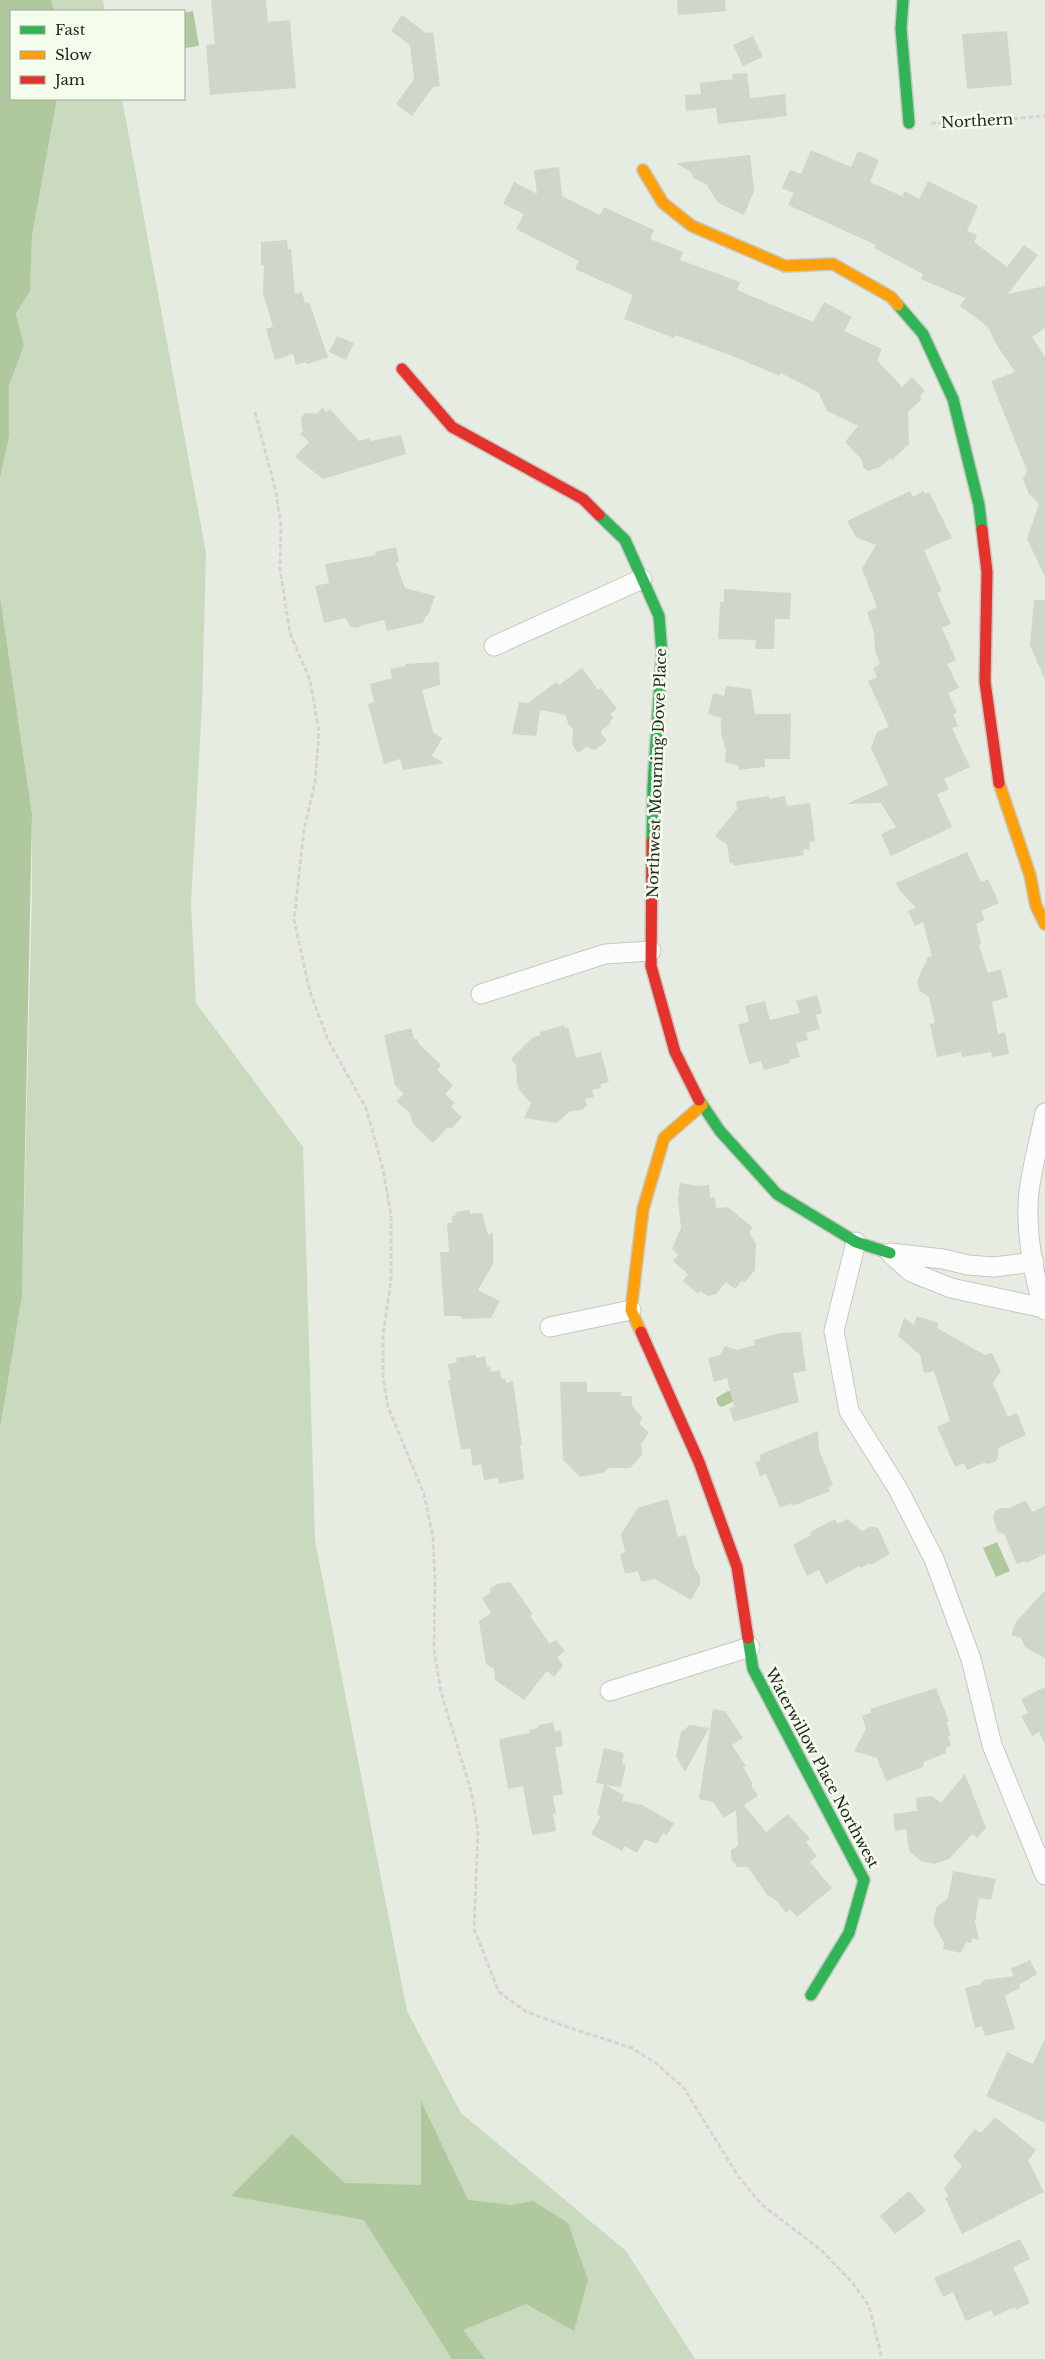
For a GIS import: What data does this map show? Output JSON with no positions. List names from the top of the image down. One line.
{"streets":{"street":["Northwest Mourning Dove Place","Waterwillow Place Northwest"],"path":["Northern"]},"legend":["Fast","Slow","Jam"]}
